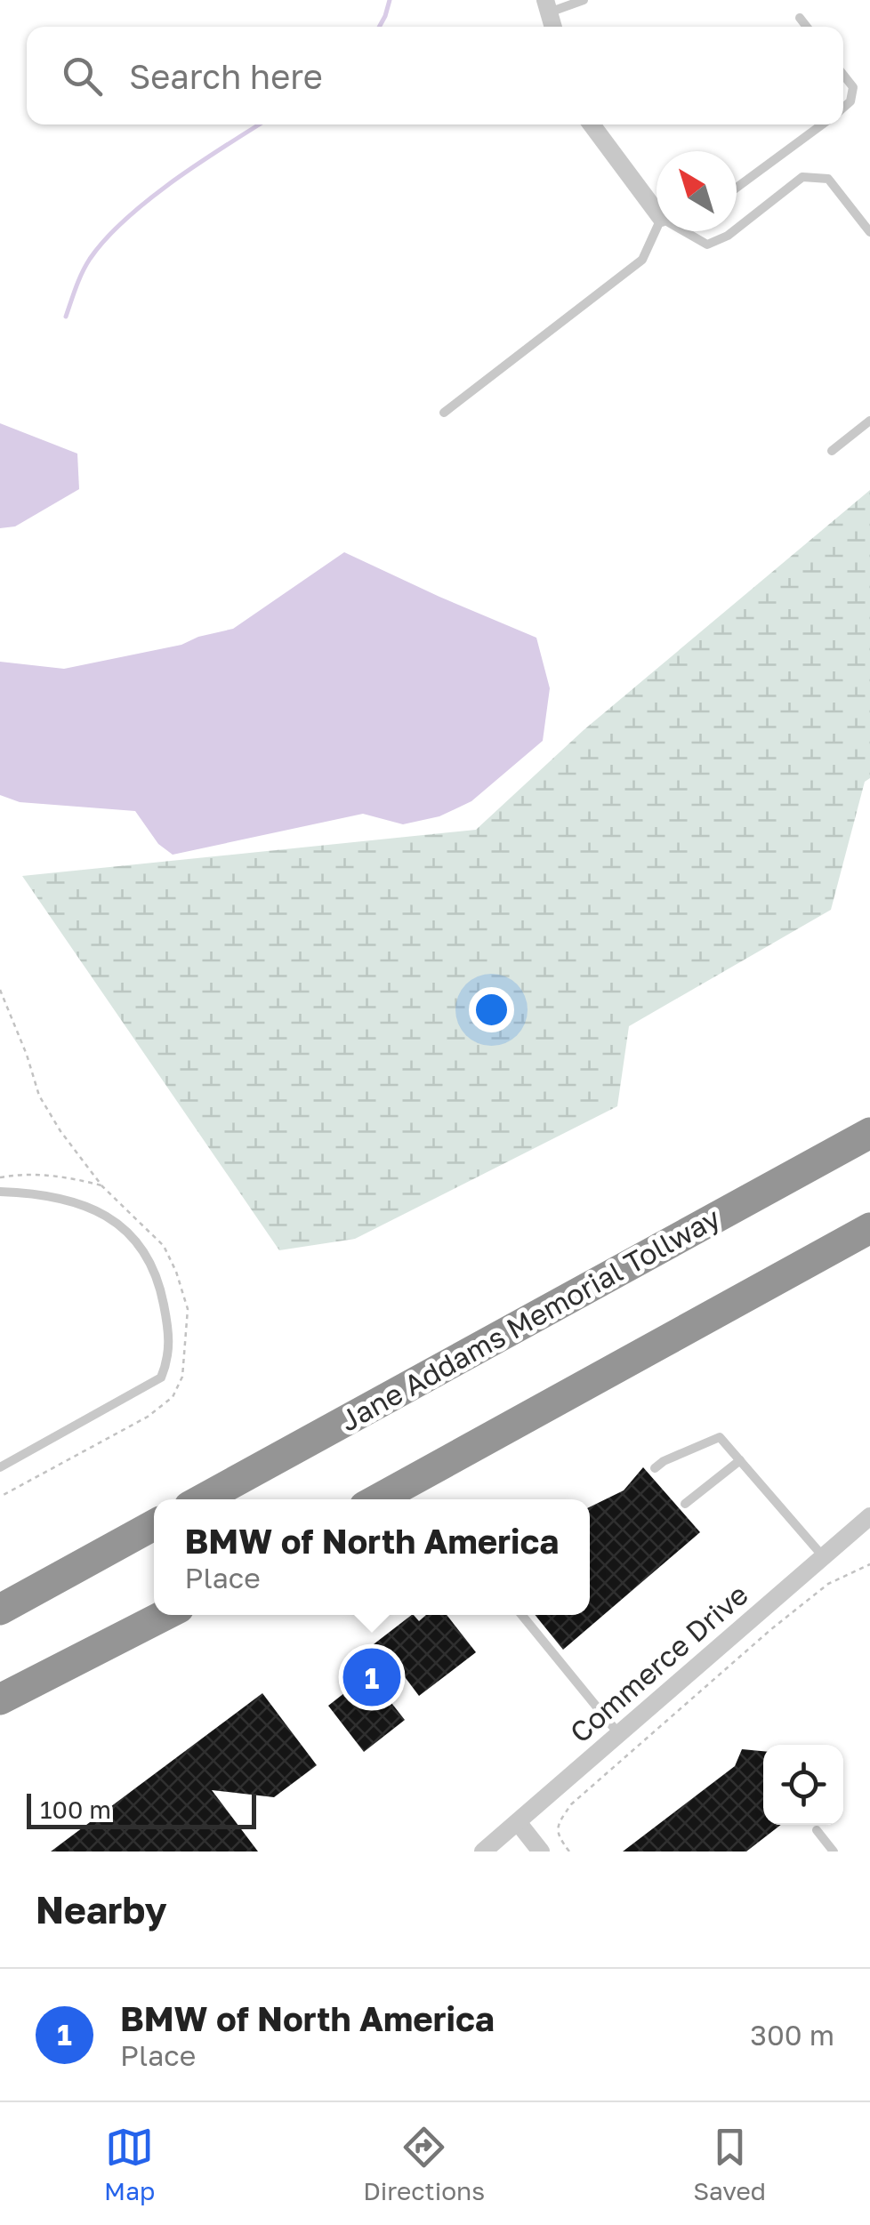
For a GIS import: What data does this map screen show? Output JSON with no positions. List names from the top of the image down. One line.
{"streets":{"highway":["Jane Addams Memorial Tollway"],"street":["Commerce Drive"]},"scale_bar":"100 m","north":"top left","page":{"search":"Search here","popup":["BMW of North America","Place"],"pins":"1","scale":"100 m","heading":"Nearby","list":[{"mark":"1","name":"BMW of North America","note":"Place","value":"300 m"}],"nav":["Map","Directions","Saved"]}}
